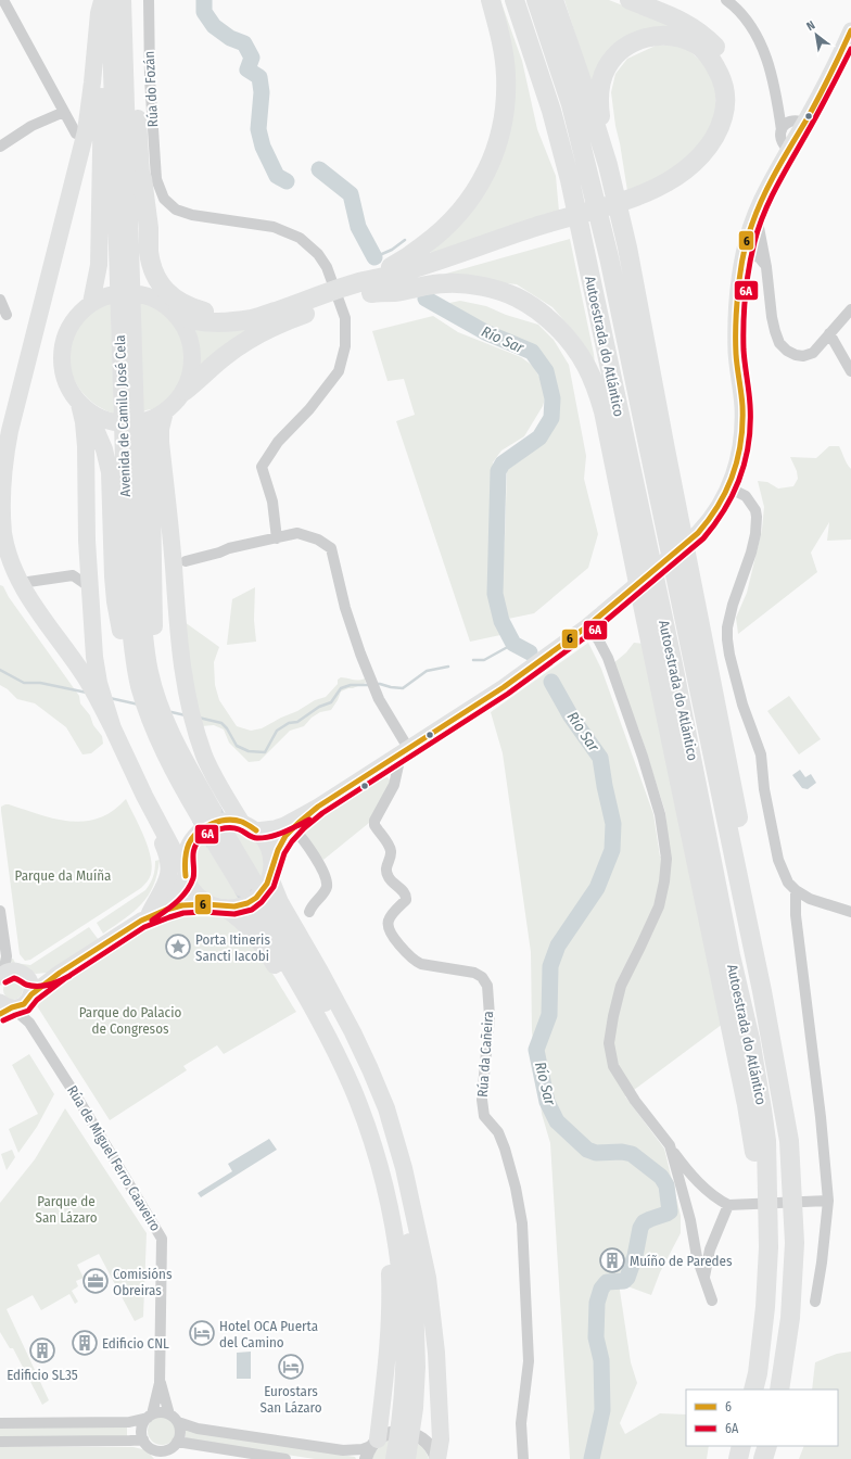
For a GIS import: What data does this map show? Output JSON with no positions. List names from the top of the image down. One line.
{"streets":{"highway":["Autoestrada do Atlántico","Avenida de Camilo José Cela"],"street":["Rúa do Fozán","Rúa da Cañeira","Rúa de Miguel Ferro Caaveiro"]},"water":["Río Sar"],"parks":["Parque da Muíña","Parque do Palacio de Congresos","Parque de San Lázaro"],"places":{"place":["Porta Itineris Sancti Iacobi"],"building":["Muíño de Paredes","Edificio CNL","Edificio SL35"],"office":["Comisións Obreiras"],"hotel":["Hotel OCA Puerta del Camino","Eurostars San Lázaro"]},"lines":["transit line 6","transit line 6A"],"legend":["6","6A"],"north":"top left"}
